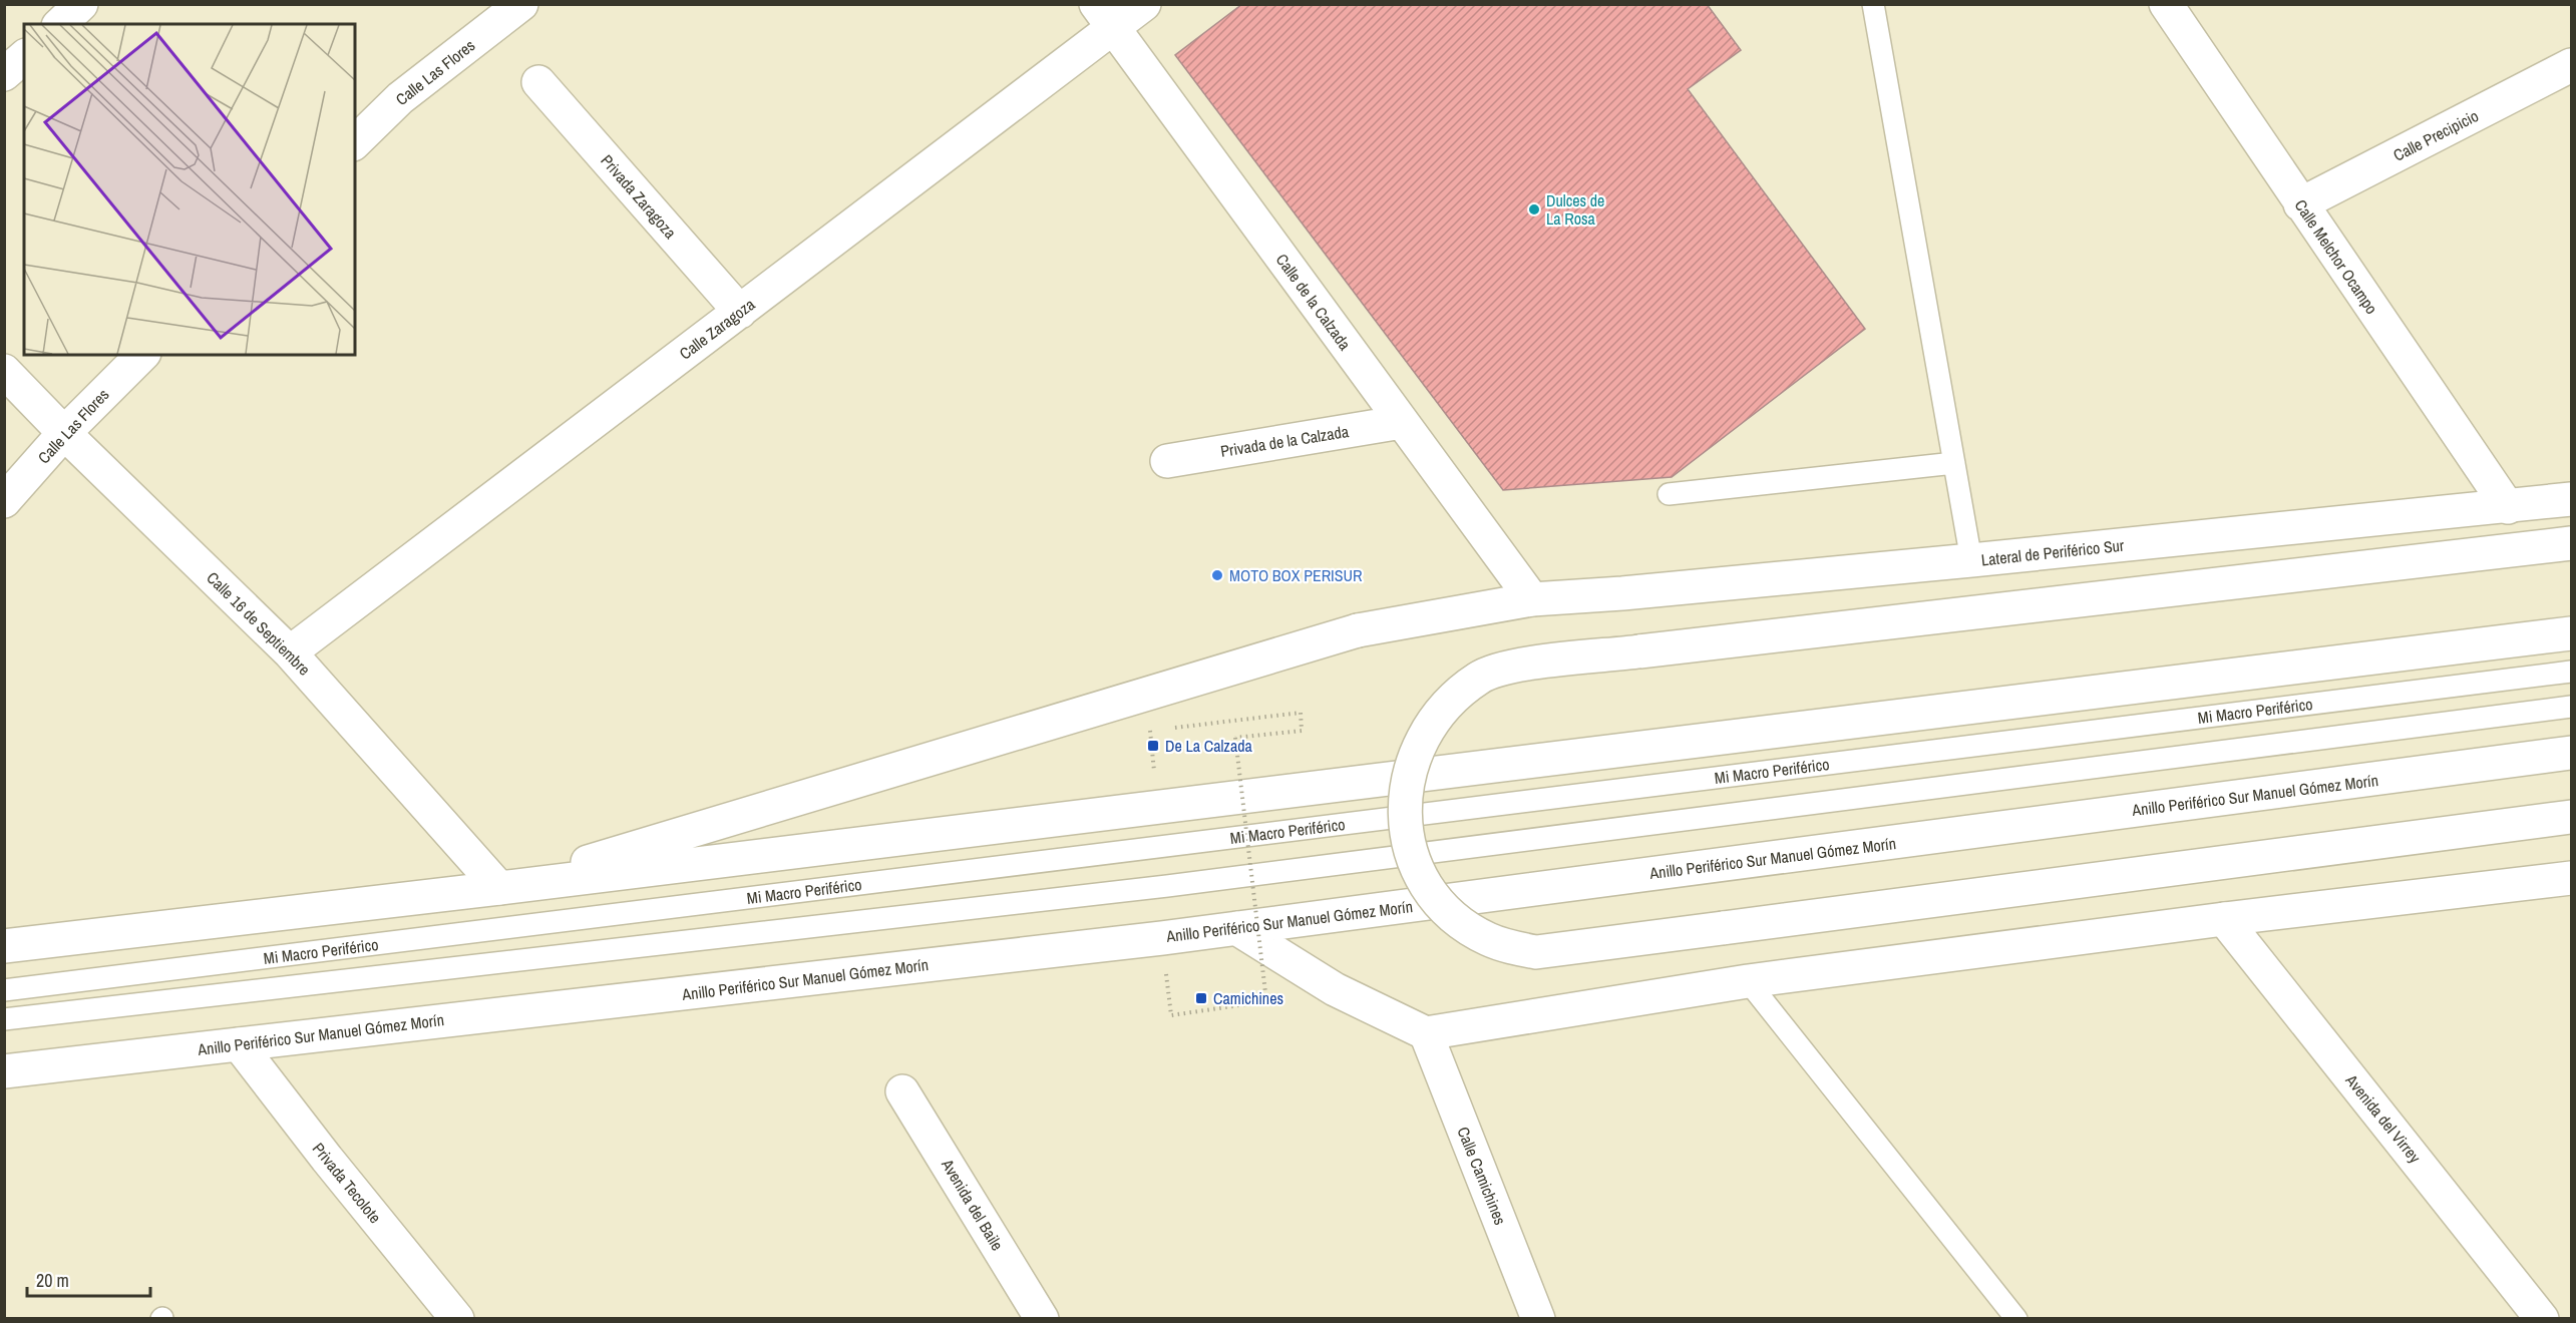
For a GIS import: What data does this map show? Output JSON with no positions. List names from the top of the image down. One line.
{"streets":{"main road":["Calle Las Flores","Calle Precipicio","Privada Zaragoza","Calle Melchor Ocampo","Calle de la Calzada","Calle Zaragoza","Privada de la Calzada","Lateral de Periférico Sur","Calle 16 de Septiembre","Anillo Periférico Sur Manuel Gómez Morín","Avenida del Virrey","Calle Camichines","Privada Tecolote","Avenida del Baile"],"lane":["Mi Macro Periférico"]},"crossings":[["Calle Las Flores","Calle 16 de Septiembre"],["Calle Precipicio","Calle Melchor Ocampo"],["Privada Zaragoza","Calle Zaragoza"],["Calle Melchor Ocampo","Lateral de Periférico Sur"],["Calle de la Calzada","Calle Zaragoza"],["Calle de la Calzada","Privada de la Calzada"],["Calle de la Calzada","Lateral de Periférico Sur"],["Calle Zaragoza","Calle 16 de Septiembre"],["Lateral de Periférico Sur","Calle 16 de Septiembre"],["Anillo Periférico Sur Manuel Gómez Morín","Privada Tecolote"]],"places":{"other":["Dulces de La Rosa","MOTO BOX PERISUR"],"transit":["De La Calzada","Camichines"]},"scale_bar":"20 m"}
